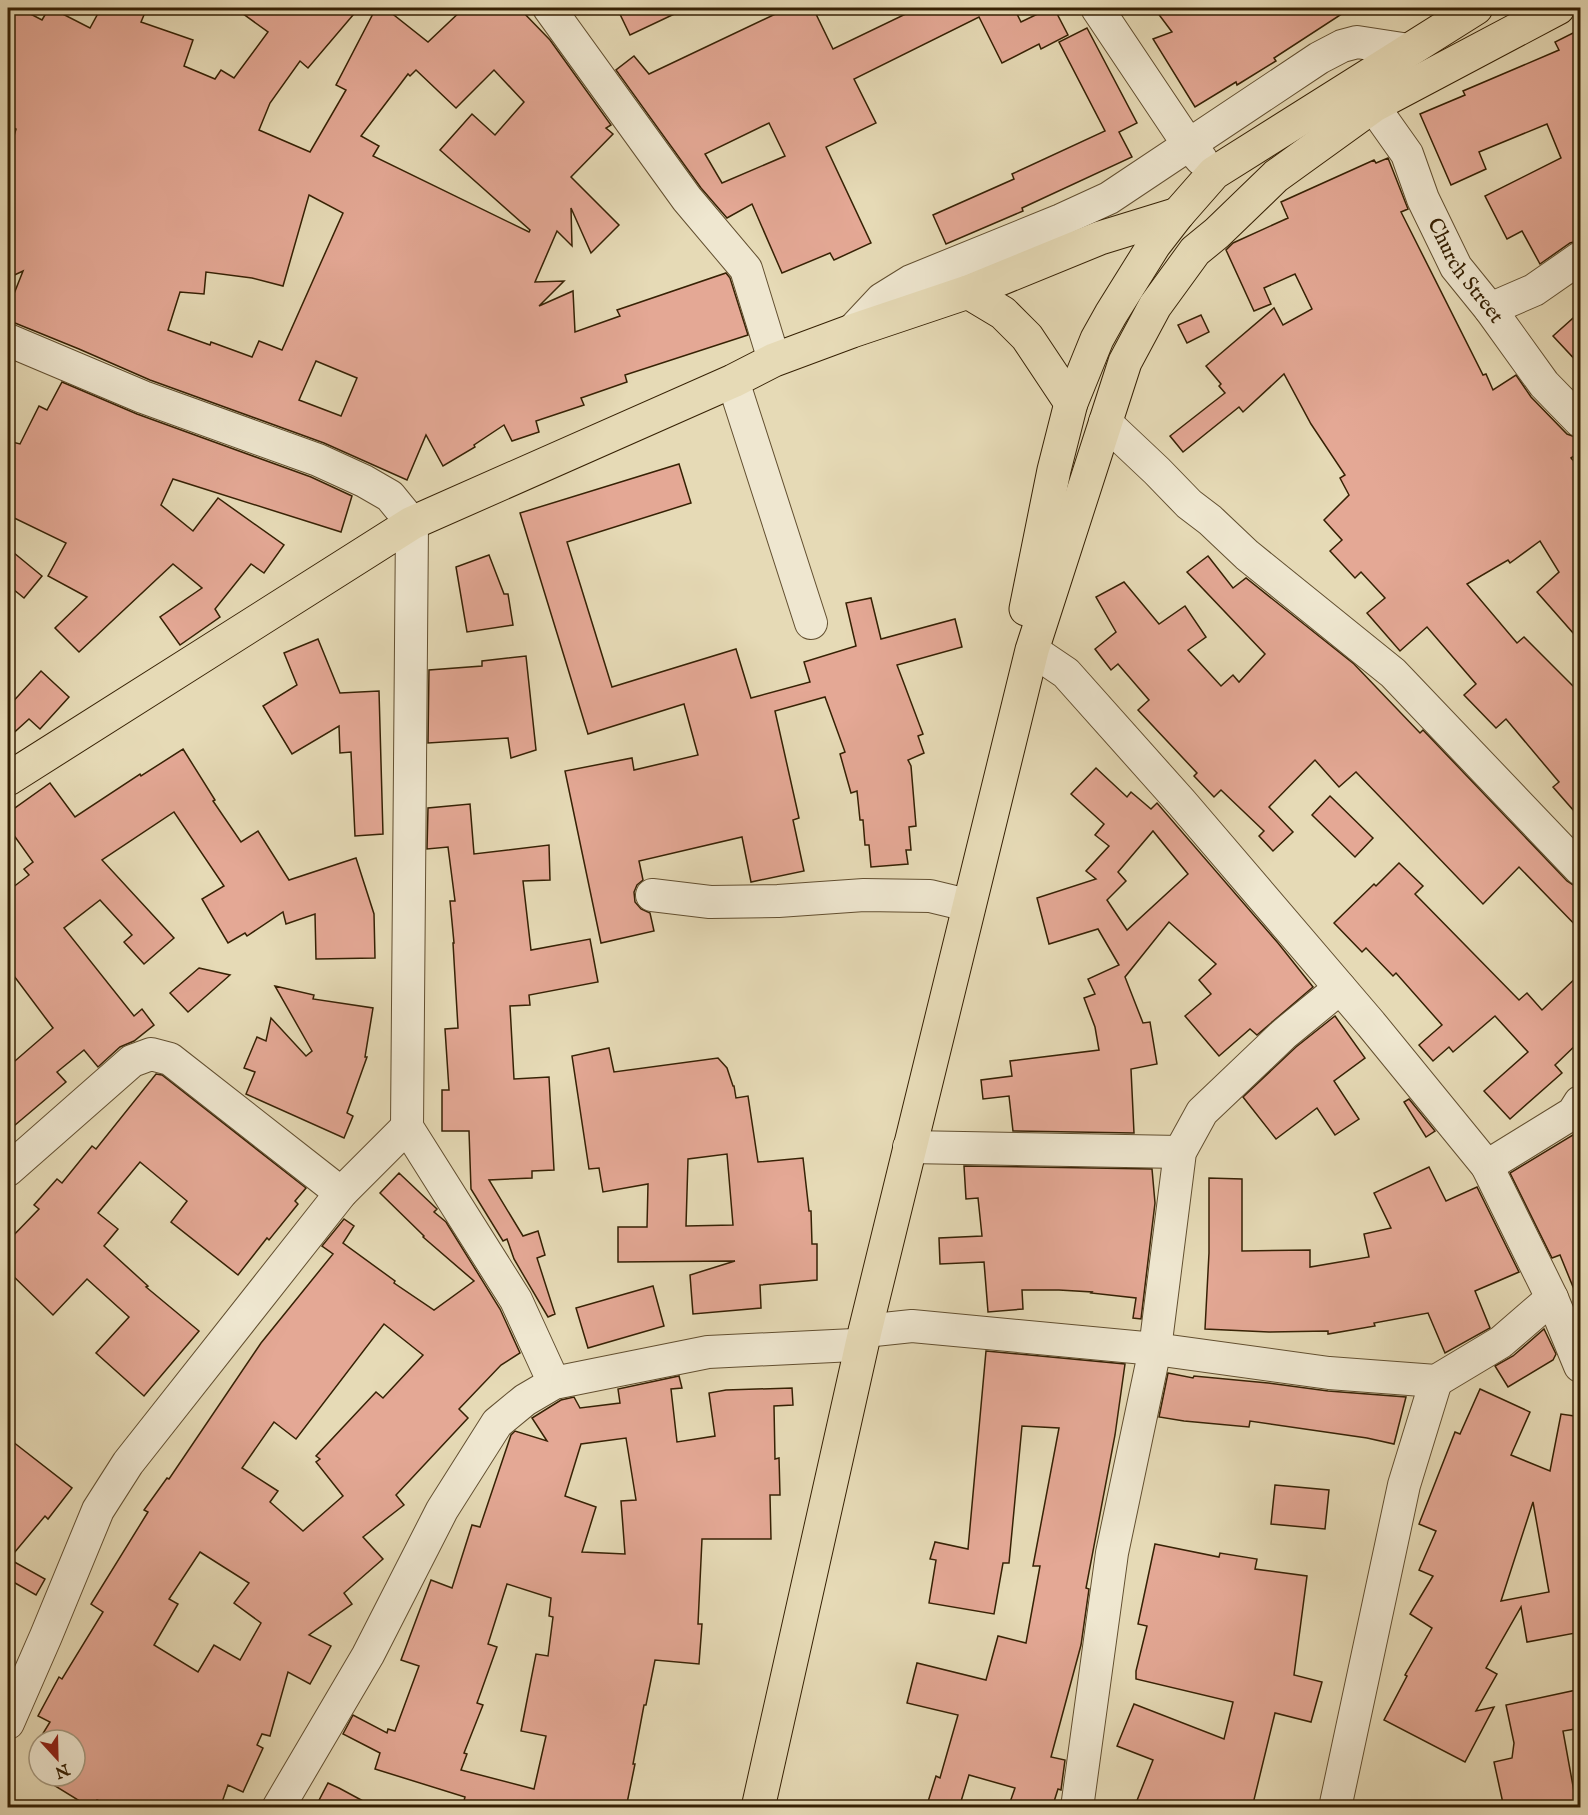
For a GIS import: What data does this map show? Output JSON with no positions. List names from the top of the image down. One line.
{"streets":{"street":["Church Street"]},"north":"bottom"}
